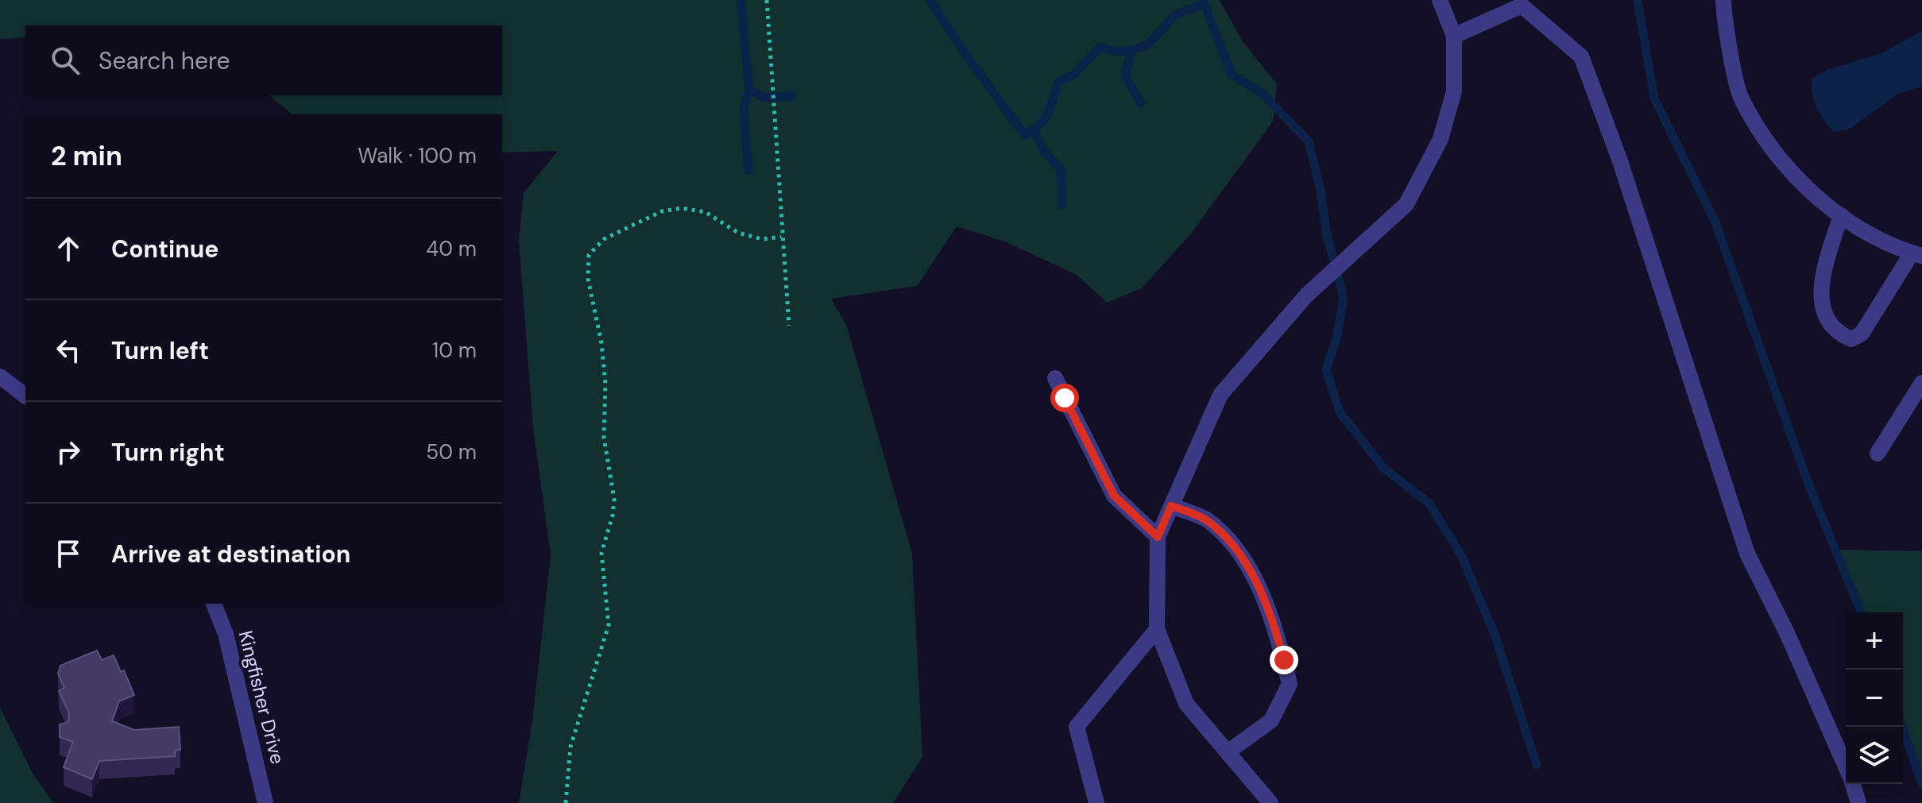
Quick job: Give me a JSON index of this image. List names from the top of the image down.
{
  "streets": {
    "street": ["Kingfisher Drive"]
  },
  "page": {
    "search": "Search here",
    "heading": ["2 min", "Walk · 100 m"],
    "list": [
      ["Continue", "40 m"],
      ["Turn left", "10 m"],
      ["Turn right", "50 m"],
      "Arrive at destination"
    ],
    "map_buttons": ["+", "−"]
  }
}
